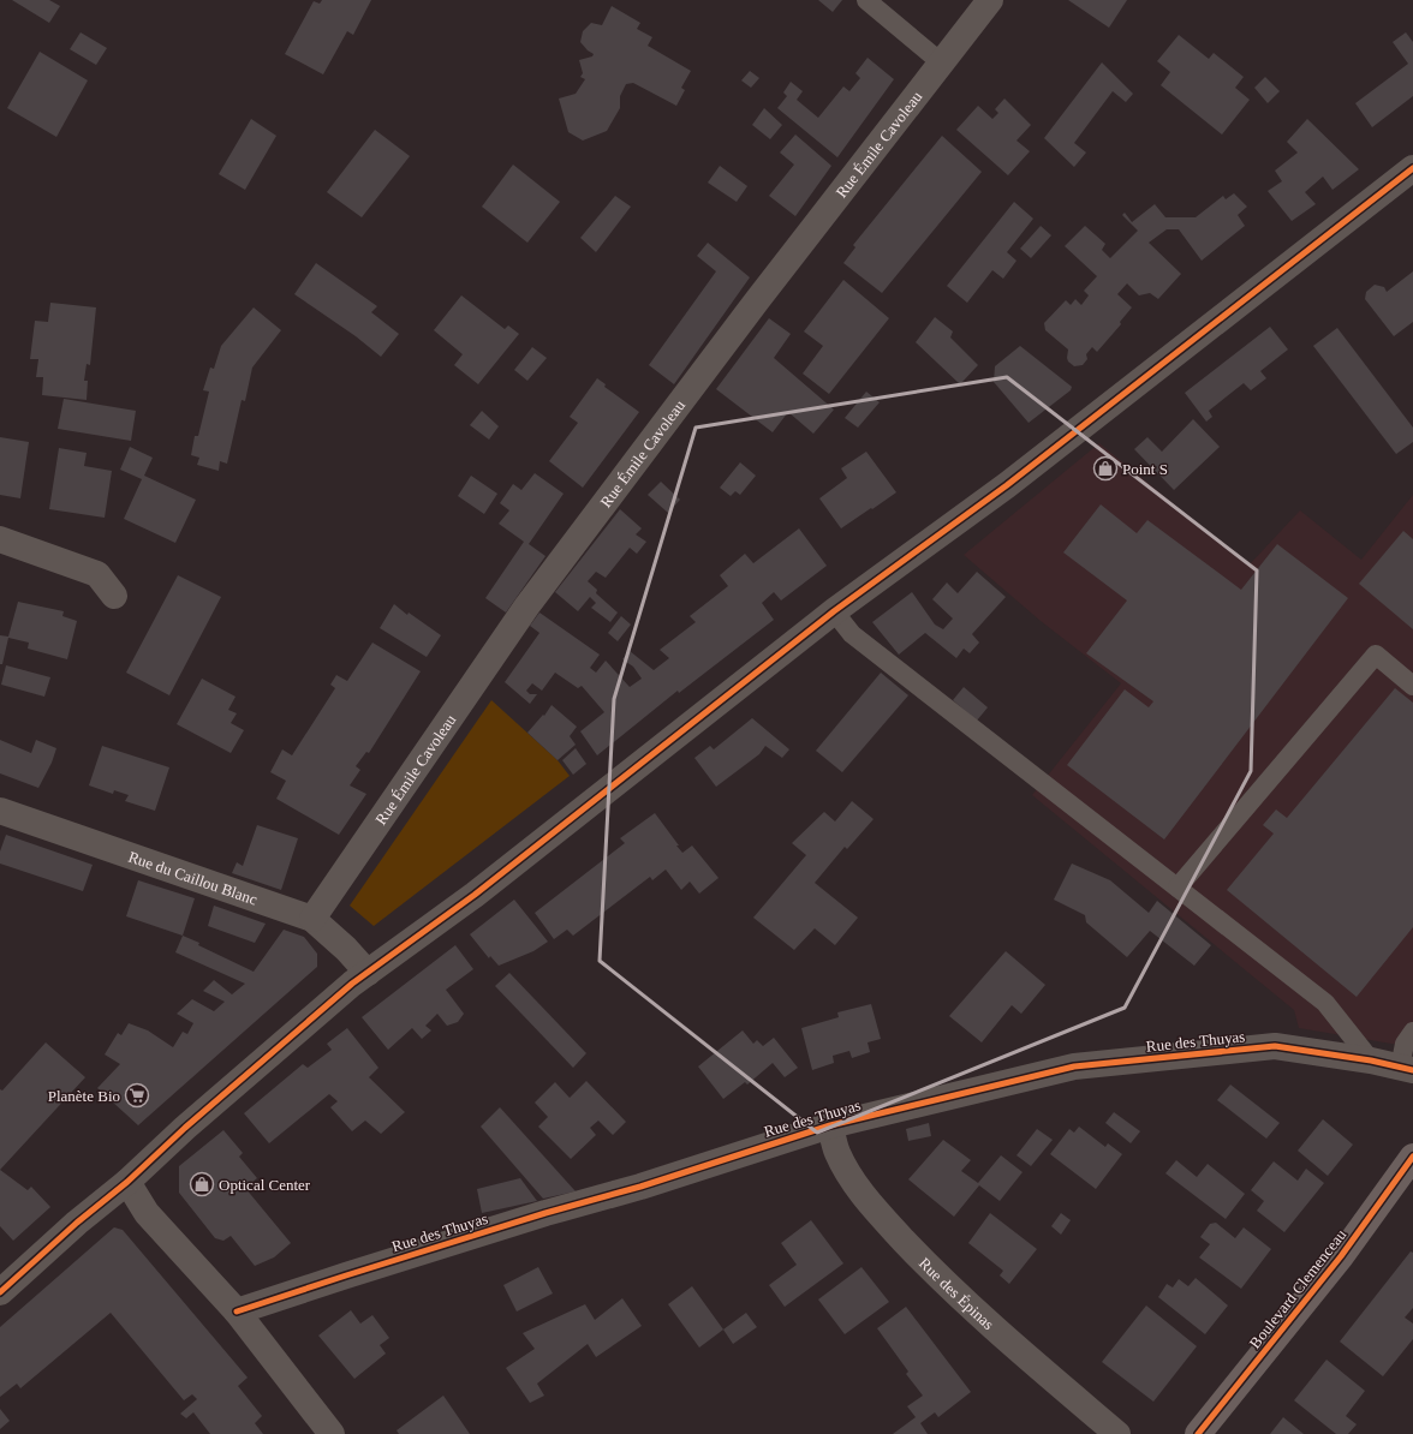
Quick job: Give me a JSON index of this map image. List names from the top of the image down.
{
  "streets": {
    "main road": ["Boulevard Clemenceau"],
    "street": [
      "Rue Émile Cavoleau",
      "Rue du Caillou Blanc",
      "Rue des Thuyas",
      "Rue des Épinas"
    ]
  },
  "crossings": [
    ["Rue Émile Cavoleau", "Rue du Caillou Blanc"],
    ["Rue des Thuyas", "Rue des Épinas"]
  ],
  "places": {
    "shop": ["Point S", "Optical Center"],
    "supermarket": ["Planète Bio"]
  }
}
